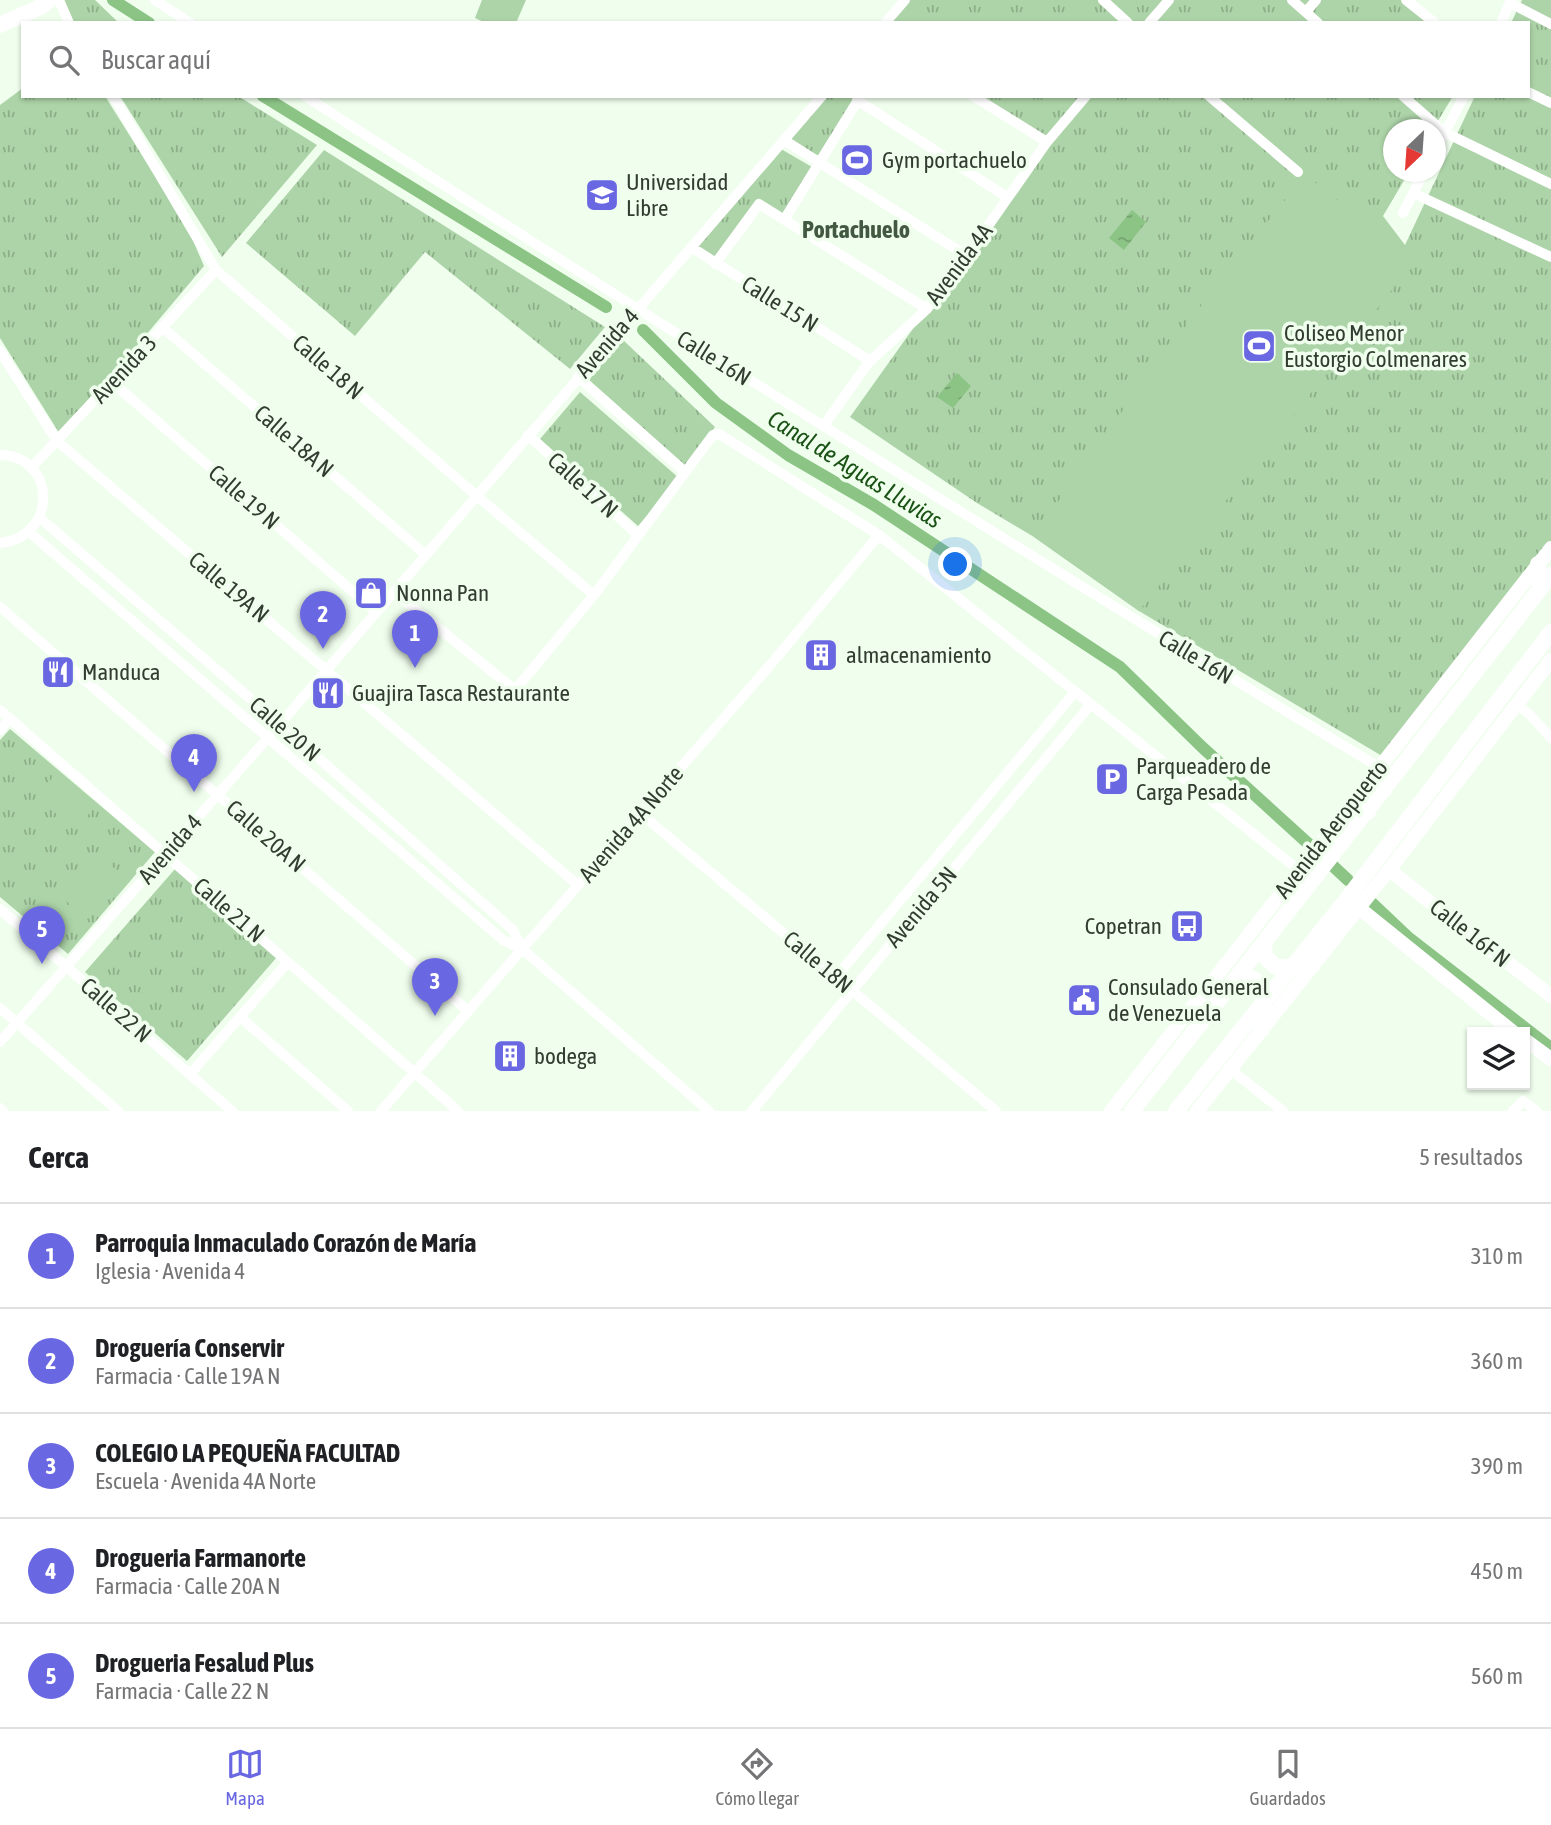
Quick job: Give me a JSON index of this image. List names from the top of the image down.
{
  "streets": {
    "main road": ["Avenida Aeropuerto"],
    "street": [
      "Avenida 4A",
      "Calle 15 N",
      "Avenida 4",
      "Calle 16N",
      "Calle 18 N",
      "Avenida 3",
      "Calle 18A N",
      "Calle 17 N",
      "Calle 19 N",
      "Calle 19A N",
      "Calle 20 N",
      "Avenida 4A Norte",
      "Calle 20A N",
      "Avenida 5N",
      "Calle 21 N",
      "Calle 16F N",
      "Calle 18N",
      "Calle 22 N"
    ]
  },
  "crossings": [
    ["Avenida 4A", "Calle 15 N"],
    ["Avenida 4A", "Calle 16N"],
    ["Calle 15 N", "Avenida 4"],
    ["Avenida 4", "Calle 16N"],
    ["Avenida 4", "Calle 18 N"],
    ["Avenida 4", "Calle 18A N"],
    ["Avenida 4", "Calle 17 N"],
    ["Avenida 4", "Calle 19 N"],
    ["Avenida 4", "Calle 19A N"],
    ["Avenida 4", "Calle 20 N"],
    ["Avenida 4", "Calle 20A N"],
    ["Avenida 4", "Calle 21 N"],
    ["Avenida 4", "Calle 22 N"],
    ["Calle 16N", "Avenida Aeropuerto"],
    ["Calle 18 N", "Avenida 3"],
    ["Avenida 3", "Calle 18A N"],
    ["Avenida 3", "Calle 19 N"],
    ["Avenida 3", "Calle 19A N"],
    ["Calle 19A N", "Avenida 4A Norte"],
    ["Calle 20 N", "Avenida 4A Norte"],
    ["Avenida 4A Norte", "Calle 20A N"],
    ["Avenida 4A Norte", "Calle 21 N"],
    ["Avenida 4A Norte", "Calle 18N"],
    ["Avenida 5N", "Calle 18N"]
  ],
  "districts": ["Portachuelo"],
  "water": ["Canal de Aguas Lluvias"],
  "places": {
    "sports": ["Gym portachuelo", "Coliseo Menor Eustorgio Colmenares"],
    "school or university": ["Universidad Libre"],
    "shop": ["Nonna Pan"],
    "building": ["almacenamiento", "bodega"],
    "restaurant": ["Manduca", "Guajira Tasca Restaurante"],
    "parking": ["Parqueadero de Carga Pesada"],
    "bus stop": ["Copetran"],
    "public building": ["Consulado General de Venezuela"]
  },
  "north": "bottom left",
  "page": {
    "search": "Buscar aquí",
    "pins": [
      "2",
      "1",
      "4",
      "5",
      "3"
    ],
    "heading": ["Cerca", "5 resultados"],
    "list": [
      {
        "mark": "1",
        "name": "Parroquia Inmaculado Corazón de María",
        "note": "Iglesia · Avenida 4",
        "value": "310 m"
      },
      {
        "mark": "2",
        "name": "Droguería Conservir",
        "note": "Farmacia · Calle 19A N",
        "value": "360 m"
      },
      {
        "mark": "3",
        "name": "COLEGIO LA PEQUEÑA FACULTAD",
        "note": "Escuela · Avenida 4A Norte",
        "value": "390 m"
      },
      {
        "mark": "4",
        "name": "Drogueria Farmanorte",
        "note": "Farmacia · Calle 20A N",
        "value": "450 m"
      },
      {
        "mark": "5",
        "name": "Drogueria Fesalud Plus",
        "note": "Farmacia · Calle 22 N",
        "value": "560 m"
      }
    ],
    "nav": ["Mapa", "Cómo llegar", "Guardados"]
  }
}
